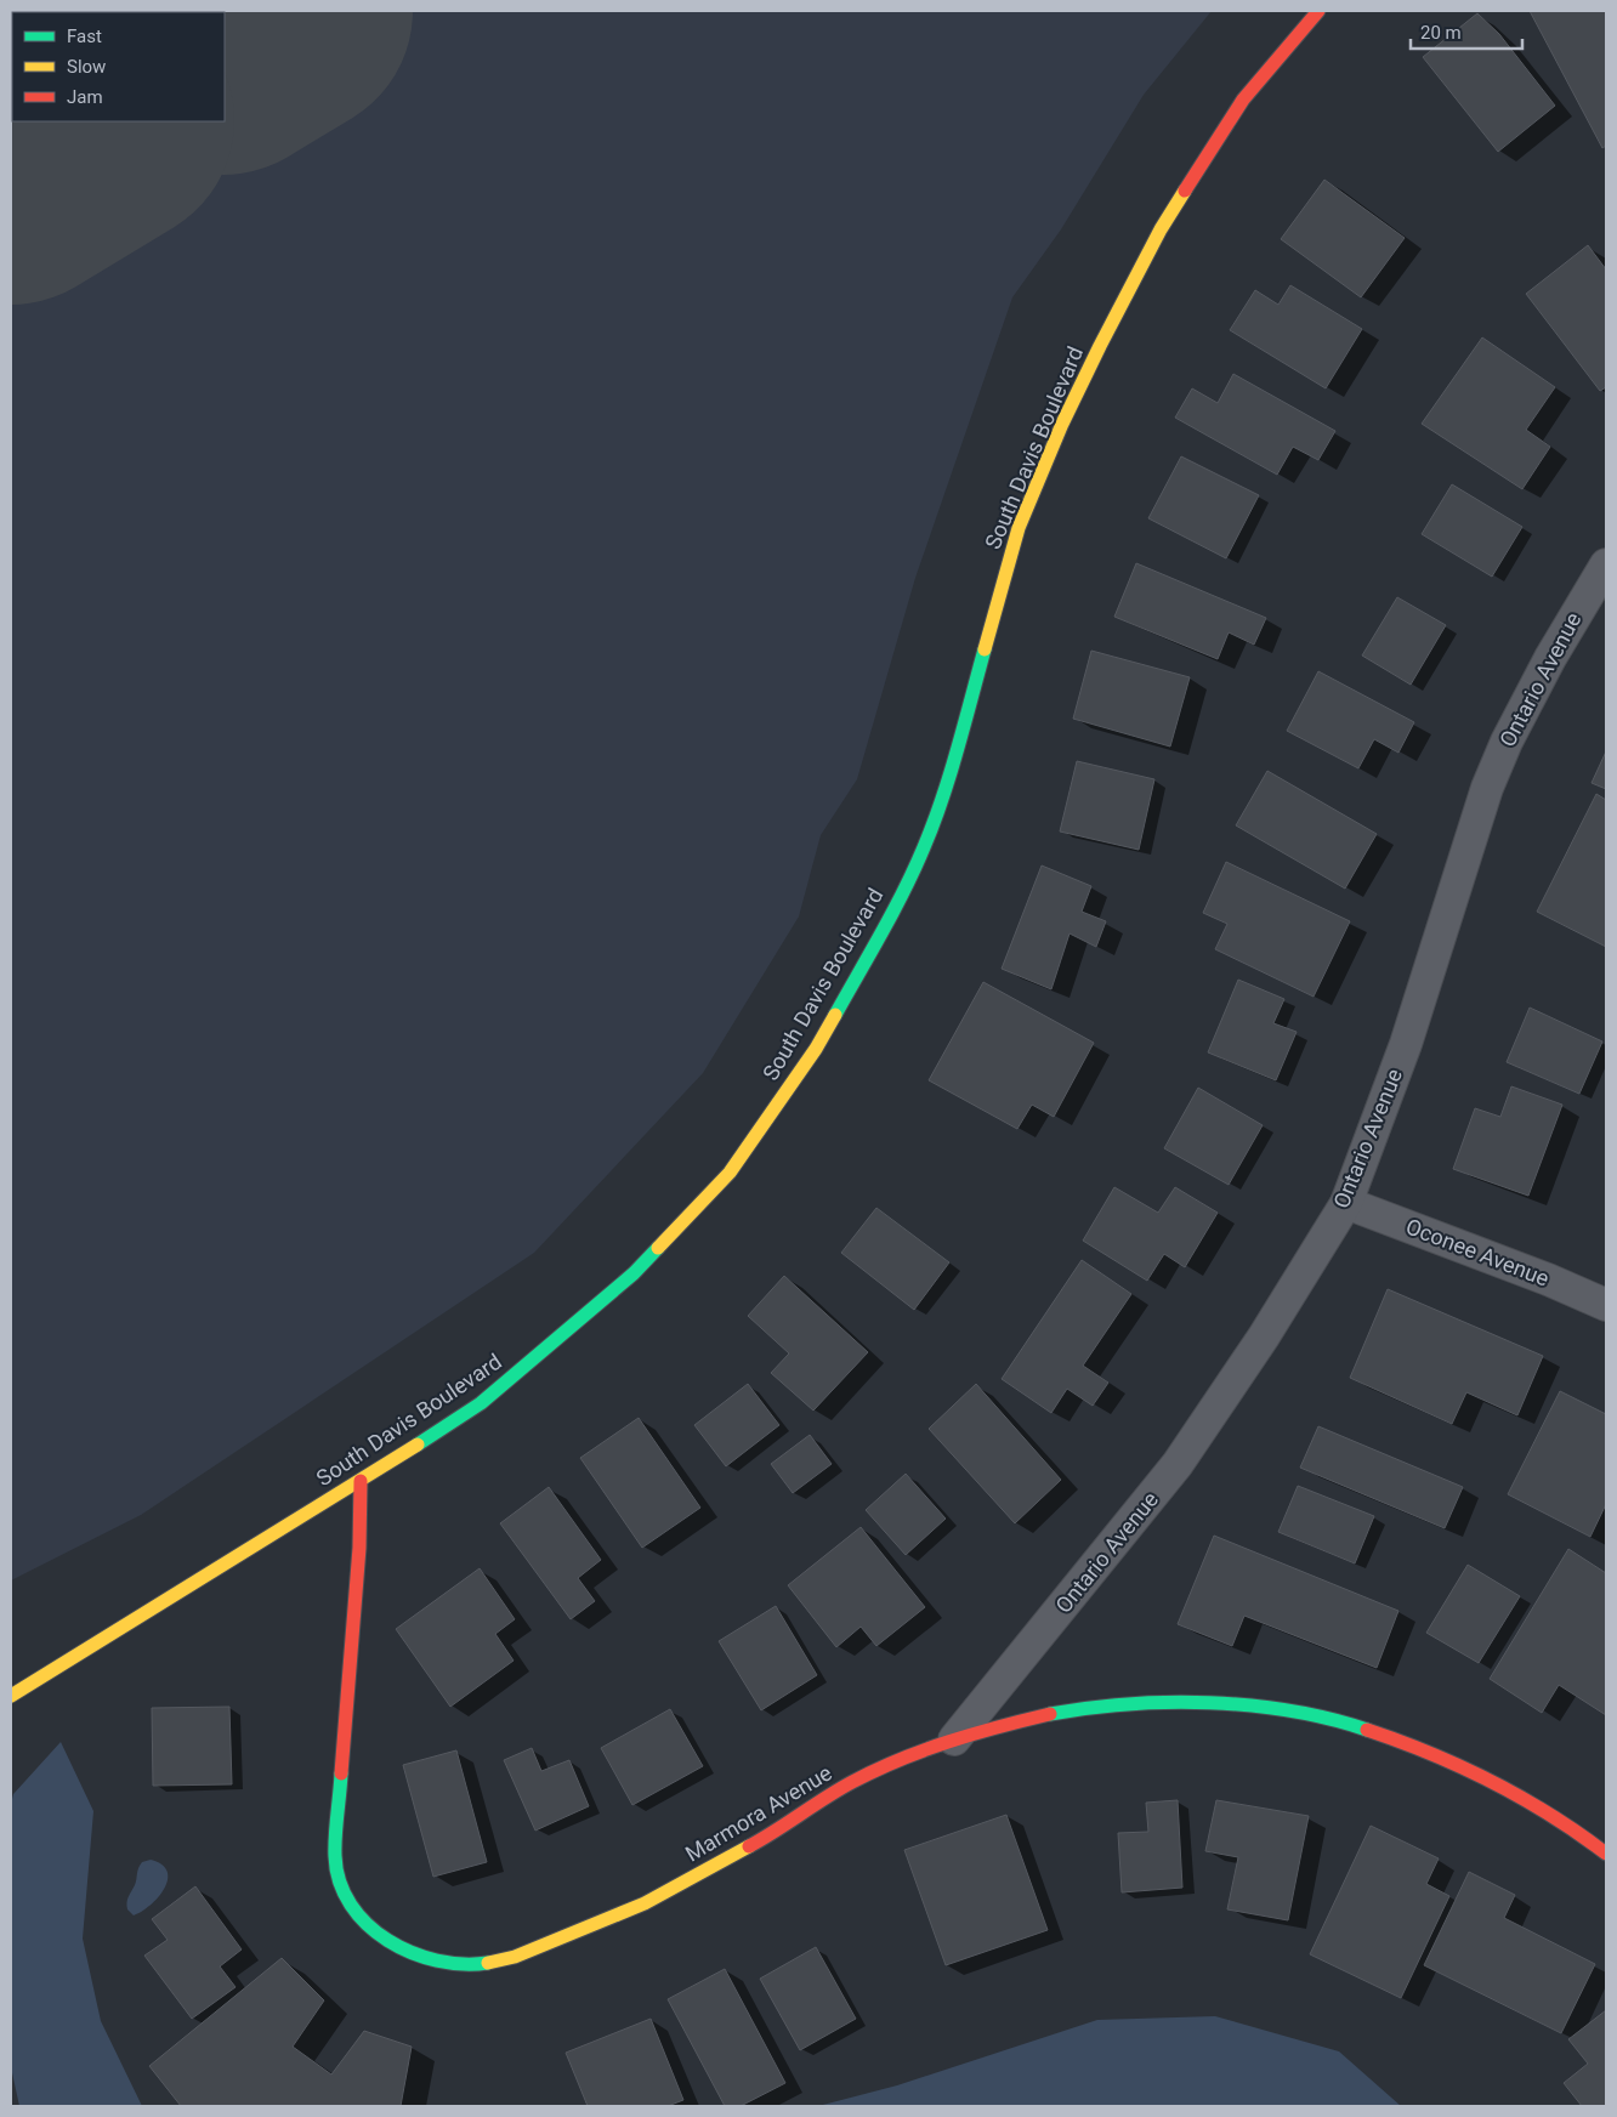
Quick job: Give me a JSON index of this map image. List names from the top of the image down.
{
  "streets": {
    "street": [
      "South Davis Boulevard",
      "Ontario Avenue",
      "Oconee Avenue",
      "Marmora Avenue"
    ]
  },
  "crossings": [
    ["South Davis Boulevard", "Marmora Avenue"],
    ["Ontario Avenue", "Oconee Avenue"],
    ["Ontario Avenue", "Marmora Avenue"]
  ],
  "legend": ["Fast", "Slow", "Jam"],
  "scale_bar": "20 m"
}
